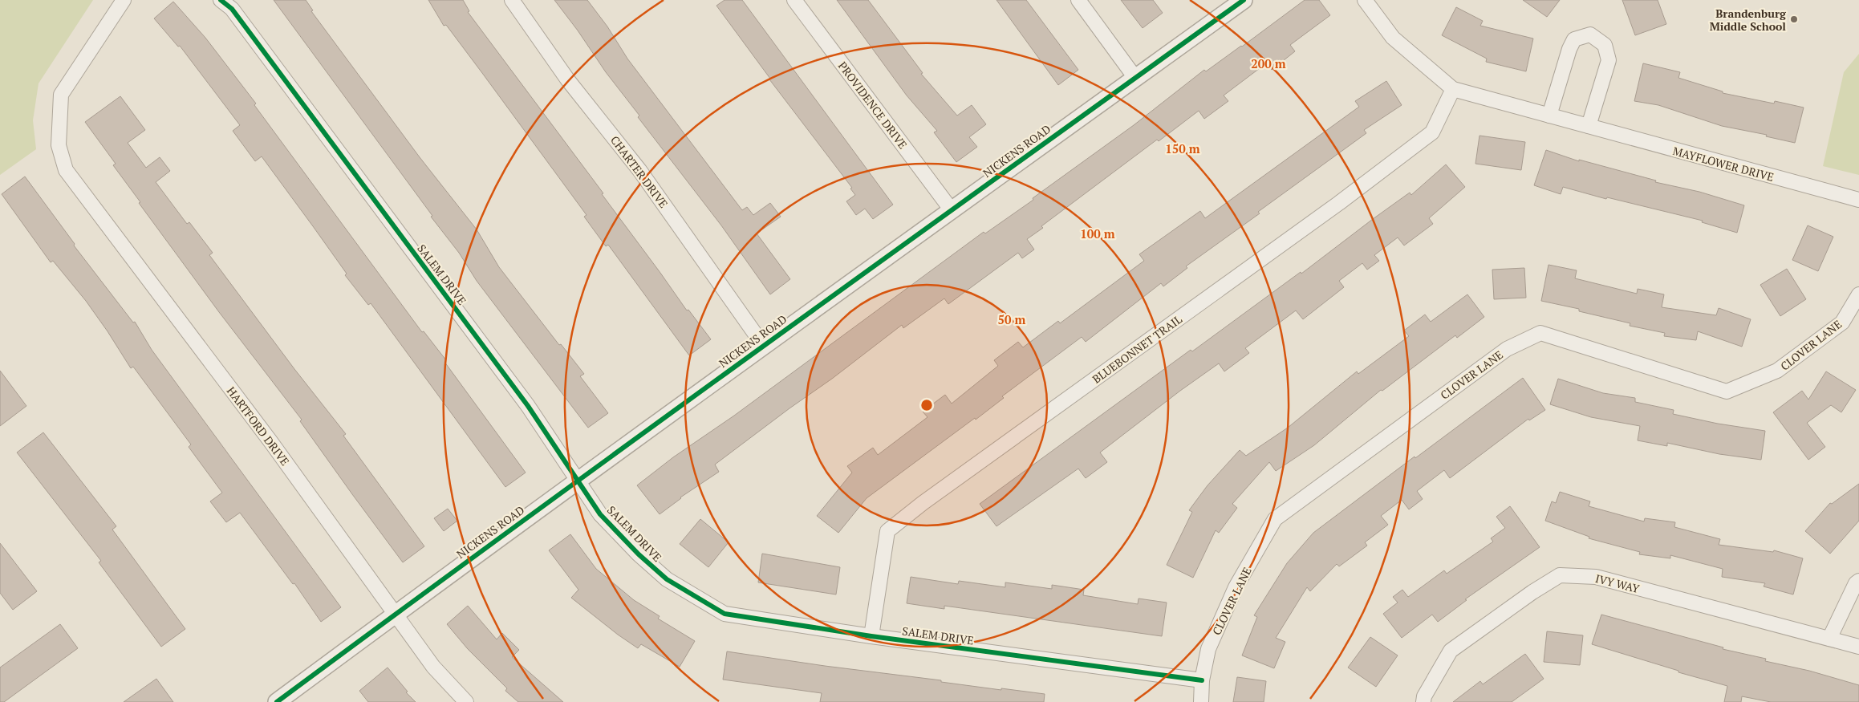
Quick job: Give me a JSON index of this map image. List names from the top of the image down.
{
  "streets": {
    "street": [
      "PROVIDENCE DRIVE",
      "NICKENS ROAD",
      "MAYFLOWER DRIVE",
      "CHARTER DRIVE",
      "SALEM DRIVE",
      "CLOVER LANE",
      "BLUEBONNET TRAIL",
      "HARTFORD DRIVE",
      "IVY WAY"
    ]
  },
  "crossings": [
    ["PROVIDENCE DRIVE", "NICKENS ROAD"],
    ["NICKENS ROAD", "CHARTER DRIVE"],
    ["NICKENS ROAD", "SALEM DRIVE"],
    ["NICKENS ROAD", "HARTFORD DRIVE"],
    ["MAYFLOWER DRIVE", "BLUEBONNET TRAIL"],
    ["SALEM DRIVE", "CLOVER LANE"],
    ["SALEM DRIVE", "BLUEBONNET TRAIL"]
  ],
  "places": ["Brandenburg Middle School"],
  "rings": [
    "200 m",
    "150 m",
    "100 m",
    "50 m"
  ]
}
